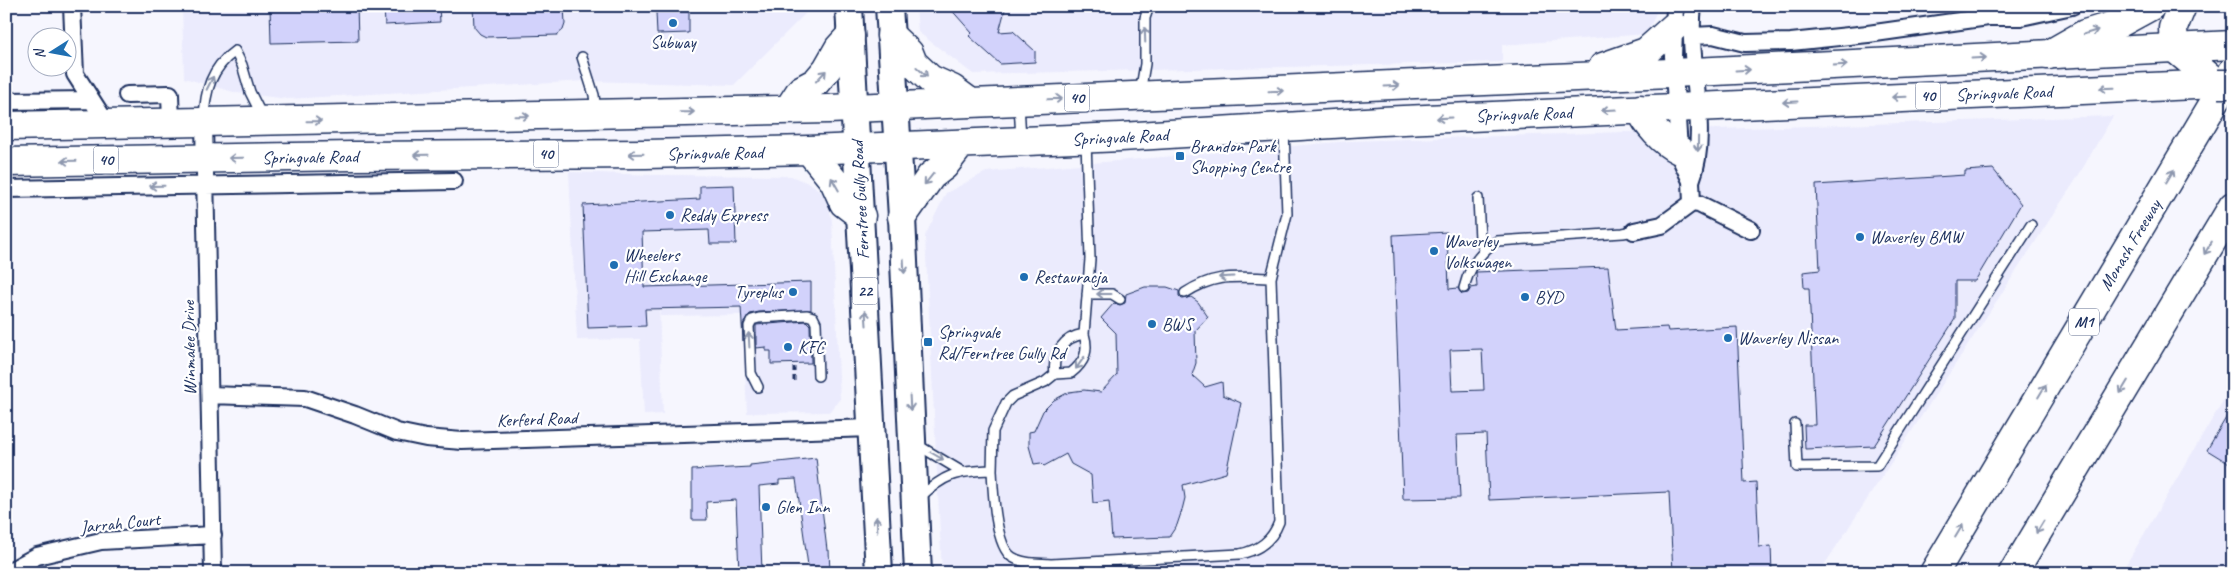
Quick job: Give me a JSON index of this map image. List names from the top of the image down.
{
  "streets": {
    "highway": [
      "Springvale Road",
      "40",
      "Monash Freeway",
      "M1"
    ],
    "main road": ["Ferntree Gully Road", "22"],
    "street": ["Winmalee Drive", "Kerferd Road", "Jarrah Court"]
  },
  "crossings": [
    ["Springvale Road", "Ferntree Gully Road"],
    ["Springvale Road", "Monash Freeway"],
    ["Springvale Road", "Winmalee Drive"],
    ["Ferntree Gully Road", "Kerferd Road"],
    ["Winmalee Drive", "Kerferd Road"],
    ["Winmalee Drive", "Jarrah Court"]
  ],
  "places": {
    "other": [
      "Subway",
      "Reddy Express",
      "Waverley BMW",
      "Waverley Volkswagen",
      "Wheelers Hill Exchange",
      "Restauracja",
      "Tyreplus",
      "BYD",
      "BWS",
      "Waverley Nissan",
      "KFC",
      "Glen Inn"
    ],
    "transit": ["Brandon Park Shopping Centre", "Springvale Rd/Ferntree Gully Rd"]
  },
  "north": "left"
}
